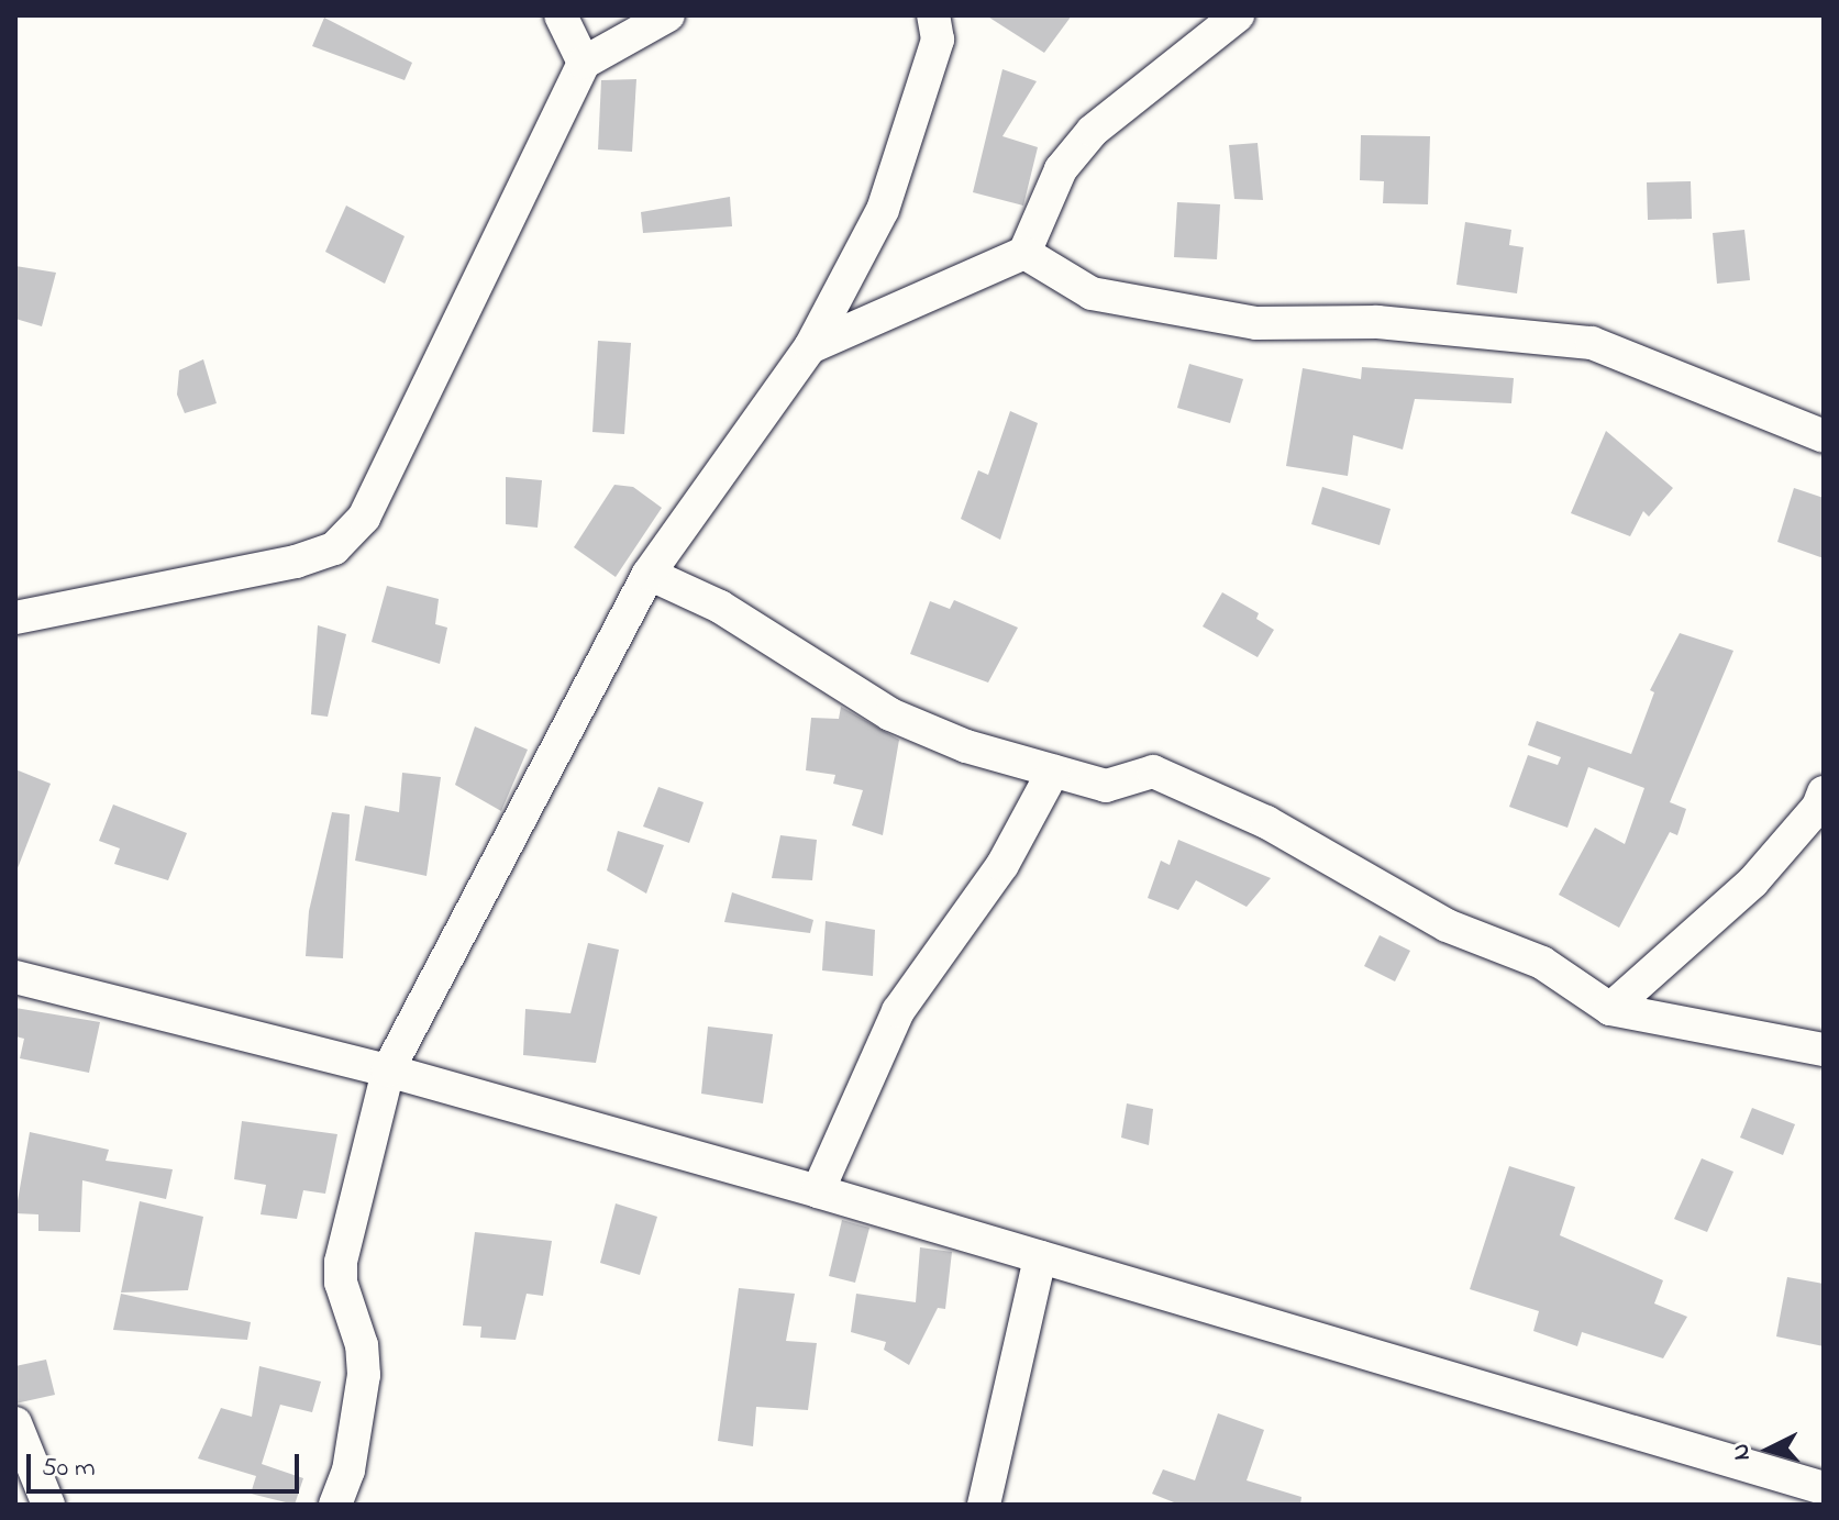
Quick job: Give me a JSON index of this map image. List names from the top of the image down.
{
  "scale_bar": "50 m",
  "north": "left"
}
